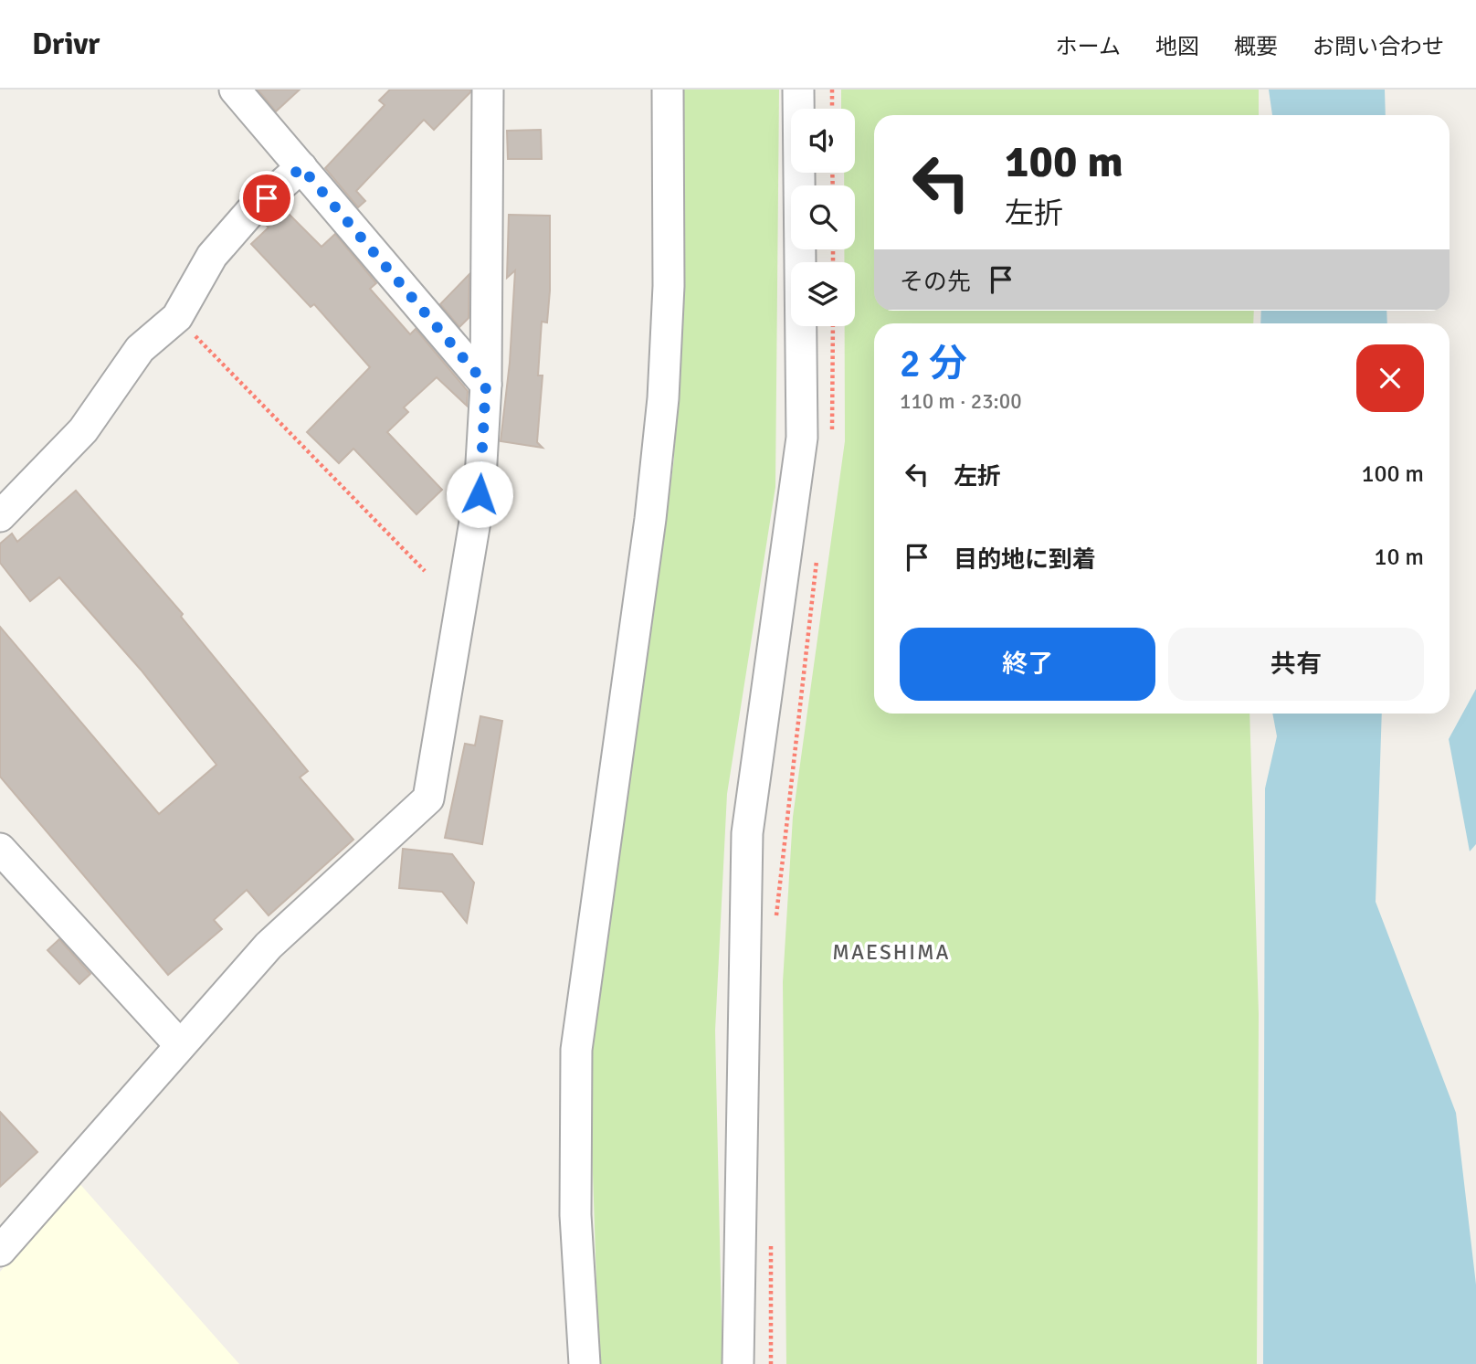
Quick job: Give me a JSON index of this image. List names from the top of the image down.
{
  "districts": ["MAESHIMA"],
  "page": {
    "header": "Drivr",
    "nav": [
      "ホーム",
      "地図",
      "概要",
      "お問い合わせ"
    ],
    "turn": ["100 m", "左折"],
    "then": "その先",
    "heading": ["2 分", "110 m · 23:00"],
    "list": [
      {
        "name": "左折",
        "value": "100 m"
      },
      {
        "name": "目的地に到着",
        "value": "10 m"
      }
    ],
    "buttons": ["終了", "共有"]
  }
}
